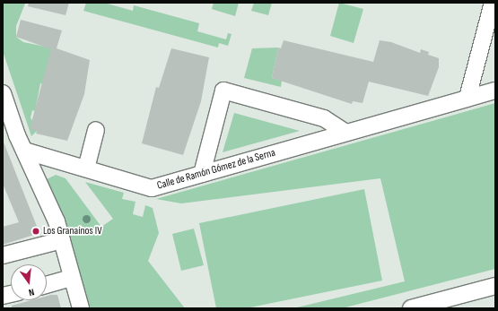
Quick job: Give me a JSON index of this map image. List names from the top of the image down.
{
  "streets": {
    "street": ["Calle de Ramón Gómez de la Serna"]
  },
  "places": ["Los Granaínos IV"],
  "north": "bottom"
}
